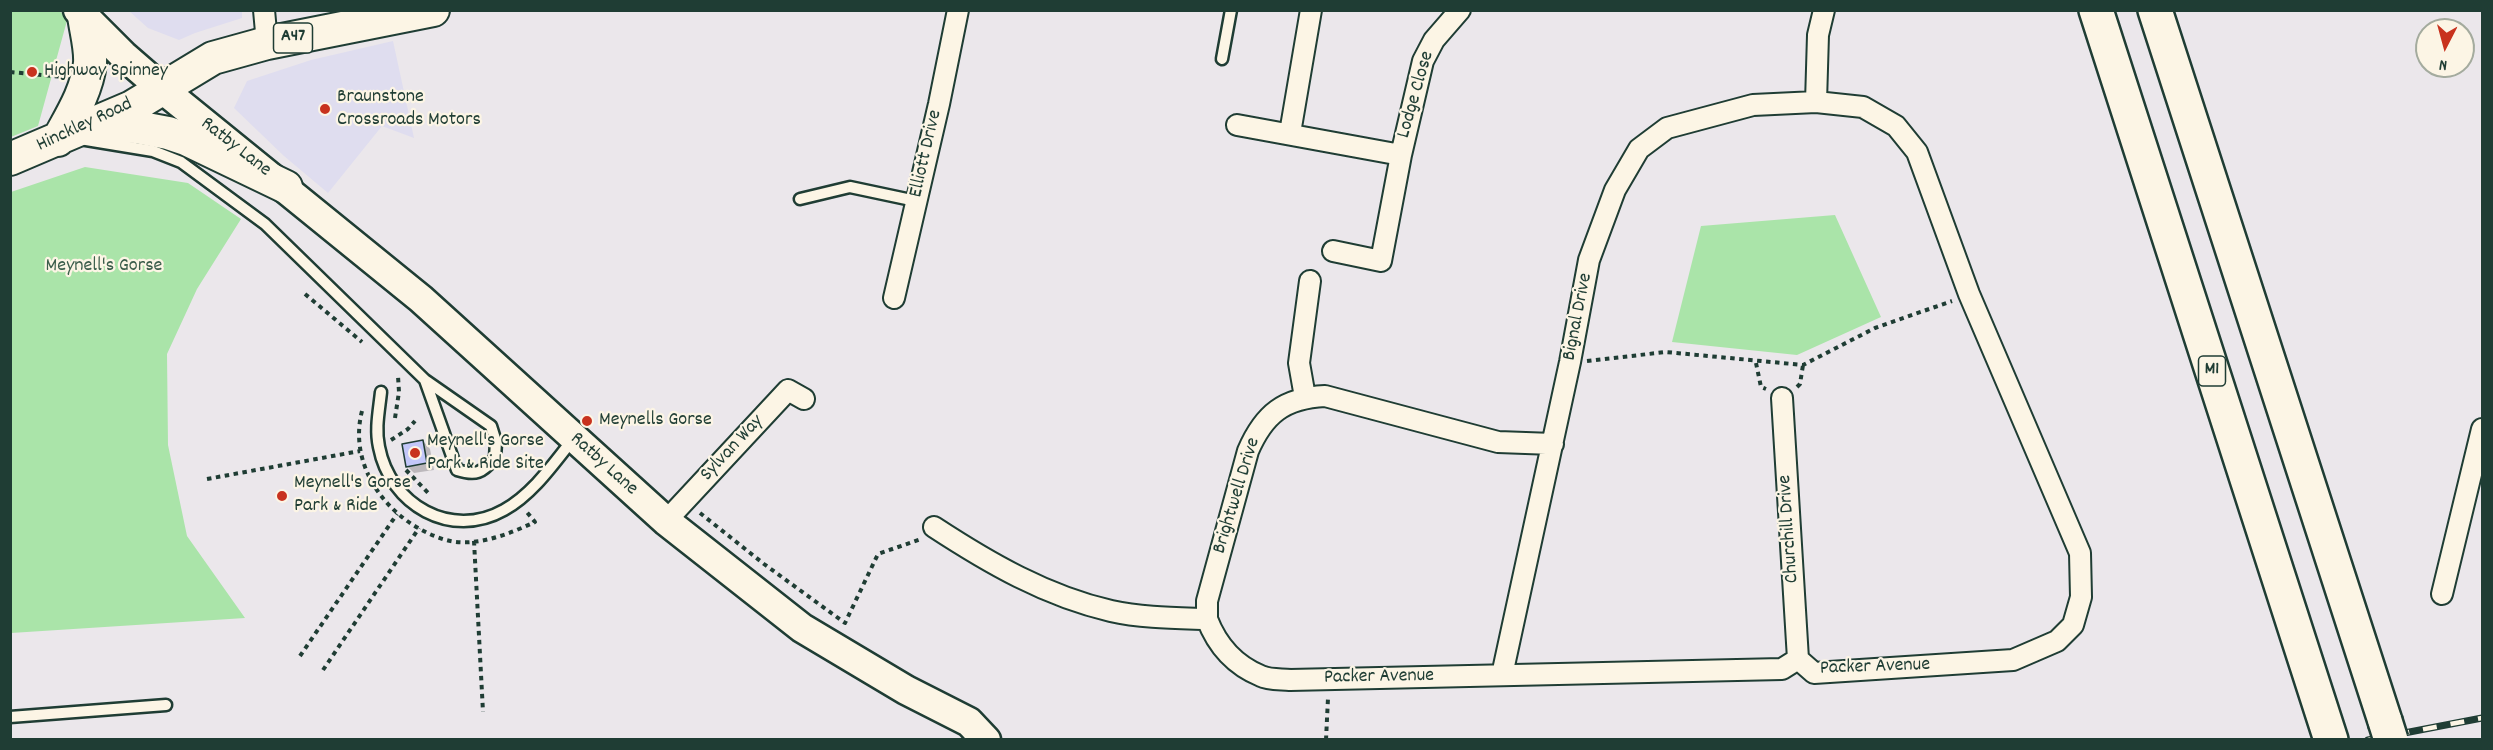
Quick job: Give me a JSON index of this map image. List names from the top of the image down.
{
  "streets": {
    "highway": ["M1"],
    "main road": ["A47", "Hinckley Road", "Ratby Lane"],
    "street": [
      "Lodge Close",
      "Elliott Drive",
      "Bignal Drive",
      "Sylvan Way",
      "Brightwell Drive",
      "Churchill Drive",
      "Packer Avenue"
    ]
  },
  "crossings": [
    ["Hinckley Road", "Ratby Lane"],
    ["Ratby Lane", "Sylvan Way"],
    ["Bignal Drive", "Brightwell Drive"],
    ["Bignal Drive", "Packer Avenue"],
    ["Brightwell Drive", "Packer Avenue"],
    ["Churchill Drive", "Packer Avenue"]
  ],
  "parks": ["Meynell's Gorse"],
  "places": [
    "Highway Spinney",
    "Braunstone Crossroads Motors",
    "Meynells Gorse",
    "Meynell's Gorse Park & Ride Site",
    "Meynell's Gorse Park & Ride"
  ],
  "north": "bottom"
}
